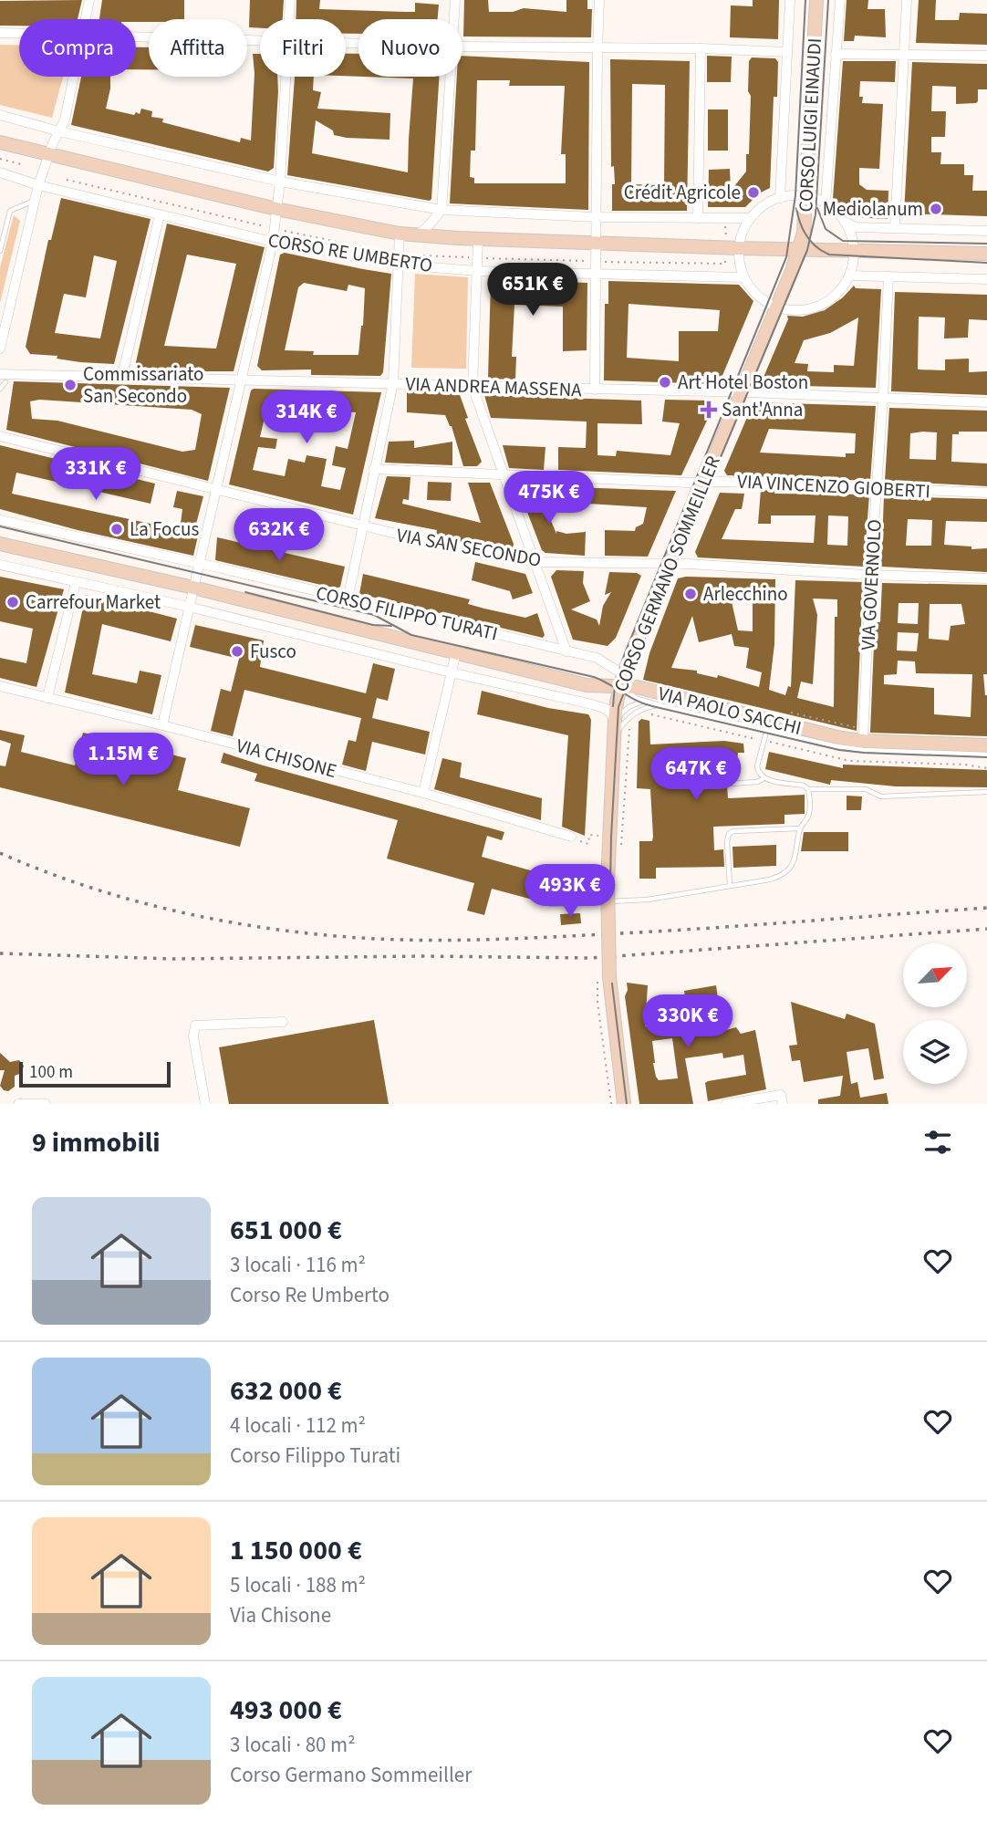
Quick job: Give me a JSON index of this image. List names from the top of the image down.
{
  "streets": {
    "main road": [
      "CORSO LUIGI EINAUDI",
      "CORSO RE UMBERTO",
      "CORSO GERMANO SOMMEILLER",
      "CORSO FILIPPO TURATI",
      "VIA PAOLO SACCHI"
    ],
    "street": [
      "VIA ANDREA MASSENA",
      "VIA VINCENZO GIOBERTI",
      "VIA SAN SECONDO",
      "VIA GOVERNOLO",
      "VIA CHISONE"
    ]
  },
  "crossings": [
    ["CORSO LUIGI EINAUDI", "CORSO RE UMBERTO"],
    ["CORSO LUIGI EINAUDI", "CORSO GERMANO SOMMEILLER"],
    ["CORSO RE UMBERTO", "CORSO GERMANO SOMMEILLER"],
    ["VIA ANDREA MASSENA", "CORSO GERMANO SOMMEILLER"],
    ["VIA ANDREA MASSENA", "VIA GOVERNOLO"],
    ["VIA VINCENZO GIOBERTI", "CORSO GERMANO SOMMEILLER"],
    ["VIA VINCENZO GIOBERTI", "VIA GOVERNOLO"],
    ["VIA SAN SECONDO", "CORSO GERMANO SOMMEILLER"],
    ["VIA SAN SECONDO", "VIA GOVERNOLO"],
    ["CORSO GERMANO SOMMEILLER", "CORSO FILIPPO TURATI"],
    ["CORSO GERMANO SOMMEILLER", "VIA PAOLO SACCHI"],
    ["VIA GOVERNOLO", "VIA PAOLO SACCHI"],
    ["CORSO FILIPPO TURATI", "VIA PAOLO SACCHI"]
  ],
  "places": {
    "other": [
      "Crédit Agricole",
      "Mediolanum",
      "Art Hotel Boston",
      "Commissariato San Secondo",
      "La Focus",
      "Arlecchino",
      "Carrefour Market",
      "Fusco"
    ],
    "health": ["Sant'Anna"]
  },
  "scale_bar": "100 m",
  "north": "top right",
  "page": {
    "chip": [
      "Compra",
      "Affitta",
      "Filtri",
      "Nuovo"
    ],
    "price": [
      "651K €",
      "314K €",
      "331K €",
      "475K €",
      "632K €",
      "1.15M €",
      "647K €",
      "493K €",
      "330K €"
    ],
    "scale": "100 m",
    "heading": "9 immobili",
    "list": [
      {
        "name": "651 000 €",
        "note": "3 locali · 116 m² · Corso Re Umberto"
      },
      {
        "name": "632 000 €",
        "note": "4 locali · 112 m² · Corso Filippo Turati"
      },
      {
        "name": "1 150 000 €",
        "note": "5 locali · 188 m² · Via Chisone"
      },
      {
        "name": "493 000 €",
        "note": "3 locali · 80 m² · Corso Germano Sommeiller"
      }
    ]
  }
}
